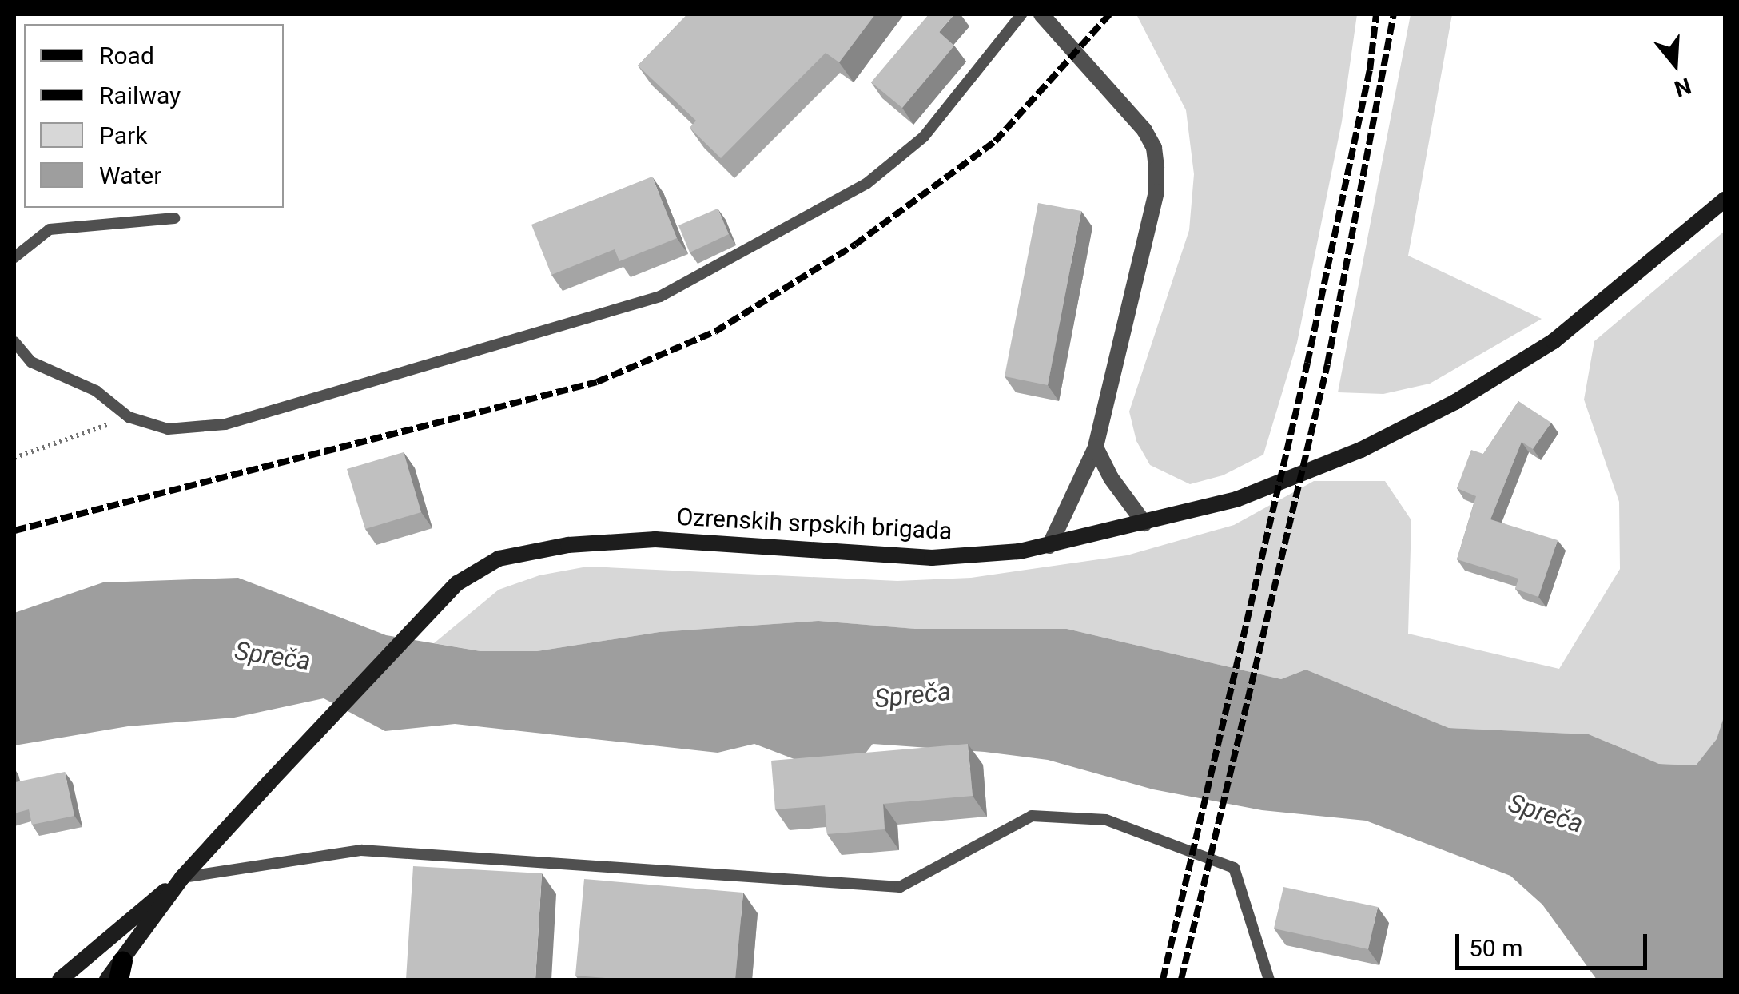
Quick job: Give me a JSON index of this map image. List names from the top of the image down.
{
  "streets": {
    "main road": ["Ozrenskih srpskih brigada"]
  },
  "water": ["Spreča"],
  "legend": [
    "Road",
    "Railway",
    "Park",
    "Water"
  ],
  "scale_bar": "50 m",
  "north": "bottom"
}
